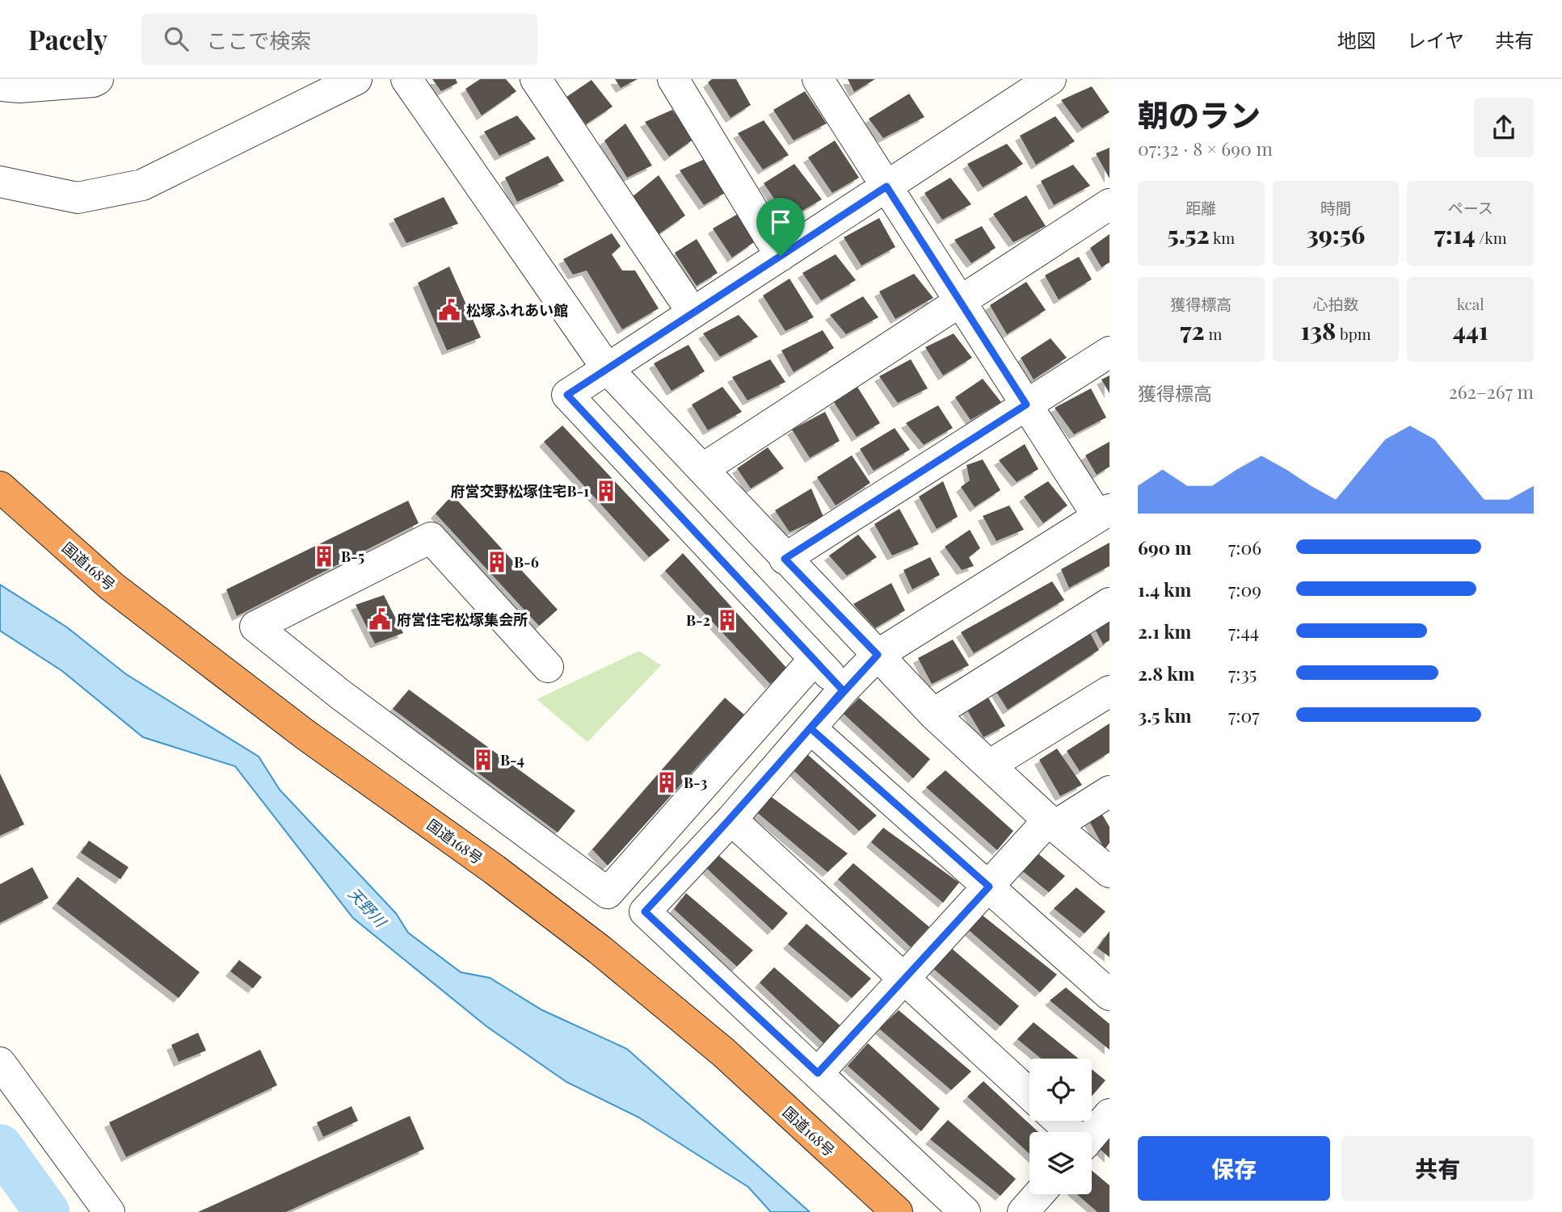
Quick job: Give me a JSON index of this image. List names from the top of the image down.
{
  "streets": {
    "highway": ["国道168号"]
  },
  "water": ["天野川"],
  "places": {
    "public building": ["松塚ふれあい館", "府営住宅松塚集会所"],
    "building": [
      "府営交野松塚住宅B-1",
      "B-5",
      "B-6",
      "B-2",
      "B-4",
      "B-3"
    ]
  },
  "page": {
    "header": "Pacely",
    "search": "ここで検索",
    "nav": ["地図", "レイヤ", "共有"],
    "heading": ["朝のラン", "07:32 · 8 × 690 m"],
    "stats": [
      ["距離", "5.52 km"],
      ["時間", "39:56"],
      ["ペース", "7:14 /km"],
      ["獲得標高", "72 m"],
      ["心拍数", "138 bpm"],
      ["kcal", "441"]
    ],
    "chart": ["獲得標高", "262–267 m"],
    "list": [
      {
        "name": "690 m",
        "note": "7:06"
      },
      {
        "name": "1.4 km",
        "note": "7:09"
      },
      {
        "name": "2.1 km",
        "note": "7:44"
      },
      {
        "name": "2.8 km",
        "note": "7:35"
      },
      {
        "name": "3.5 km",
        "note": "7:07"
      }
    ],
    "buttons": ["保存", "共有"]
  }
}
